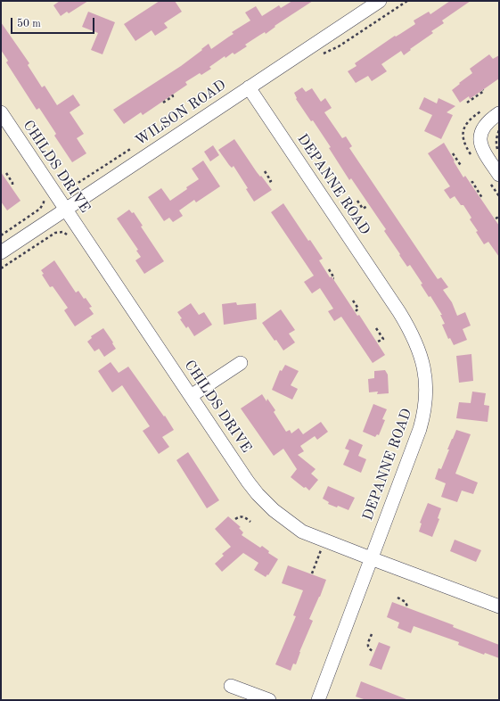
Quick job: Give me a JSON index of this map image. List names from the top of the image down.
{
  "streets": {
    "street": ["WILSON ROAD", "CHILDS DRIVE", "DEPANNE ROAD"]
  },
  "crossings": [
    ["WILSON ROAD", "CHILDS DRIVE"],
    ["WILSON ROAD", "DEPANNE ROAD"],
    ["CHILDS DRIVE", "DEPANNE ROAD"]
  ],
  "scale_bar": "50 m"
}
